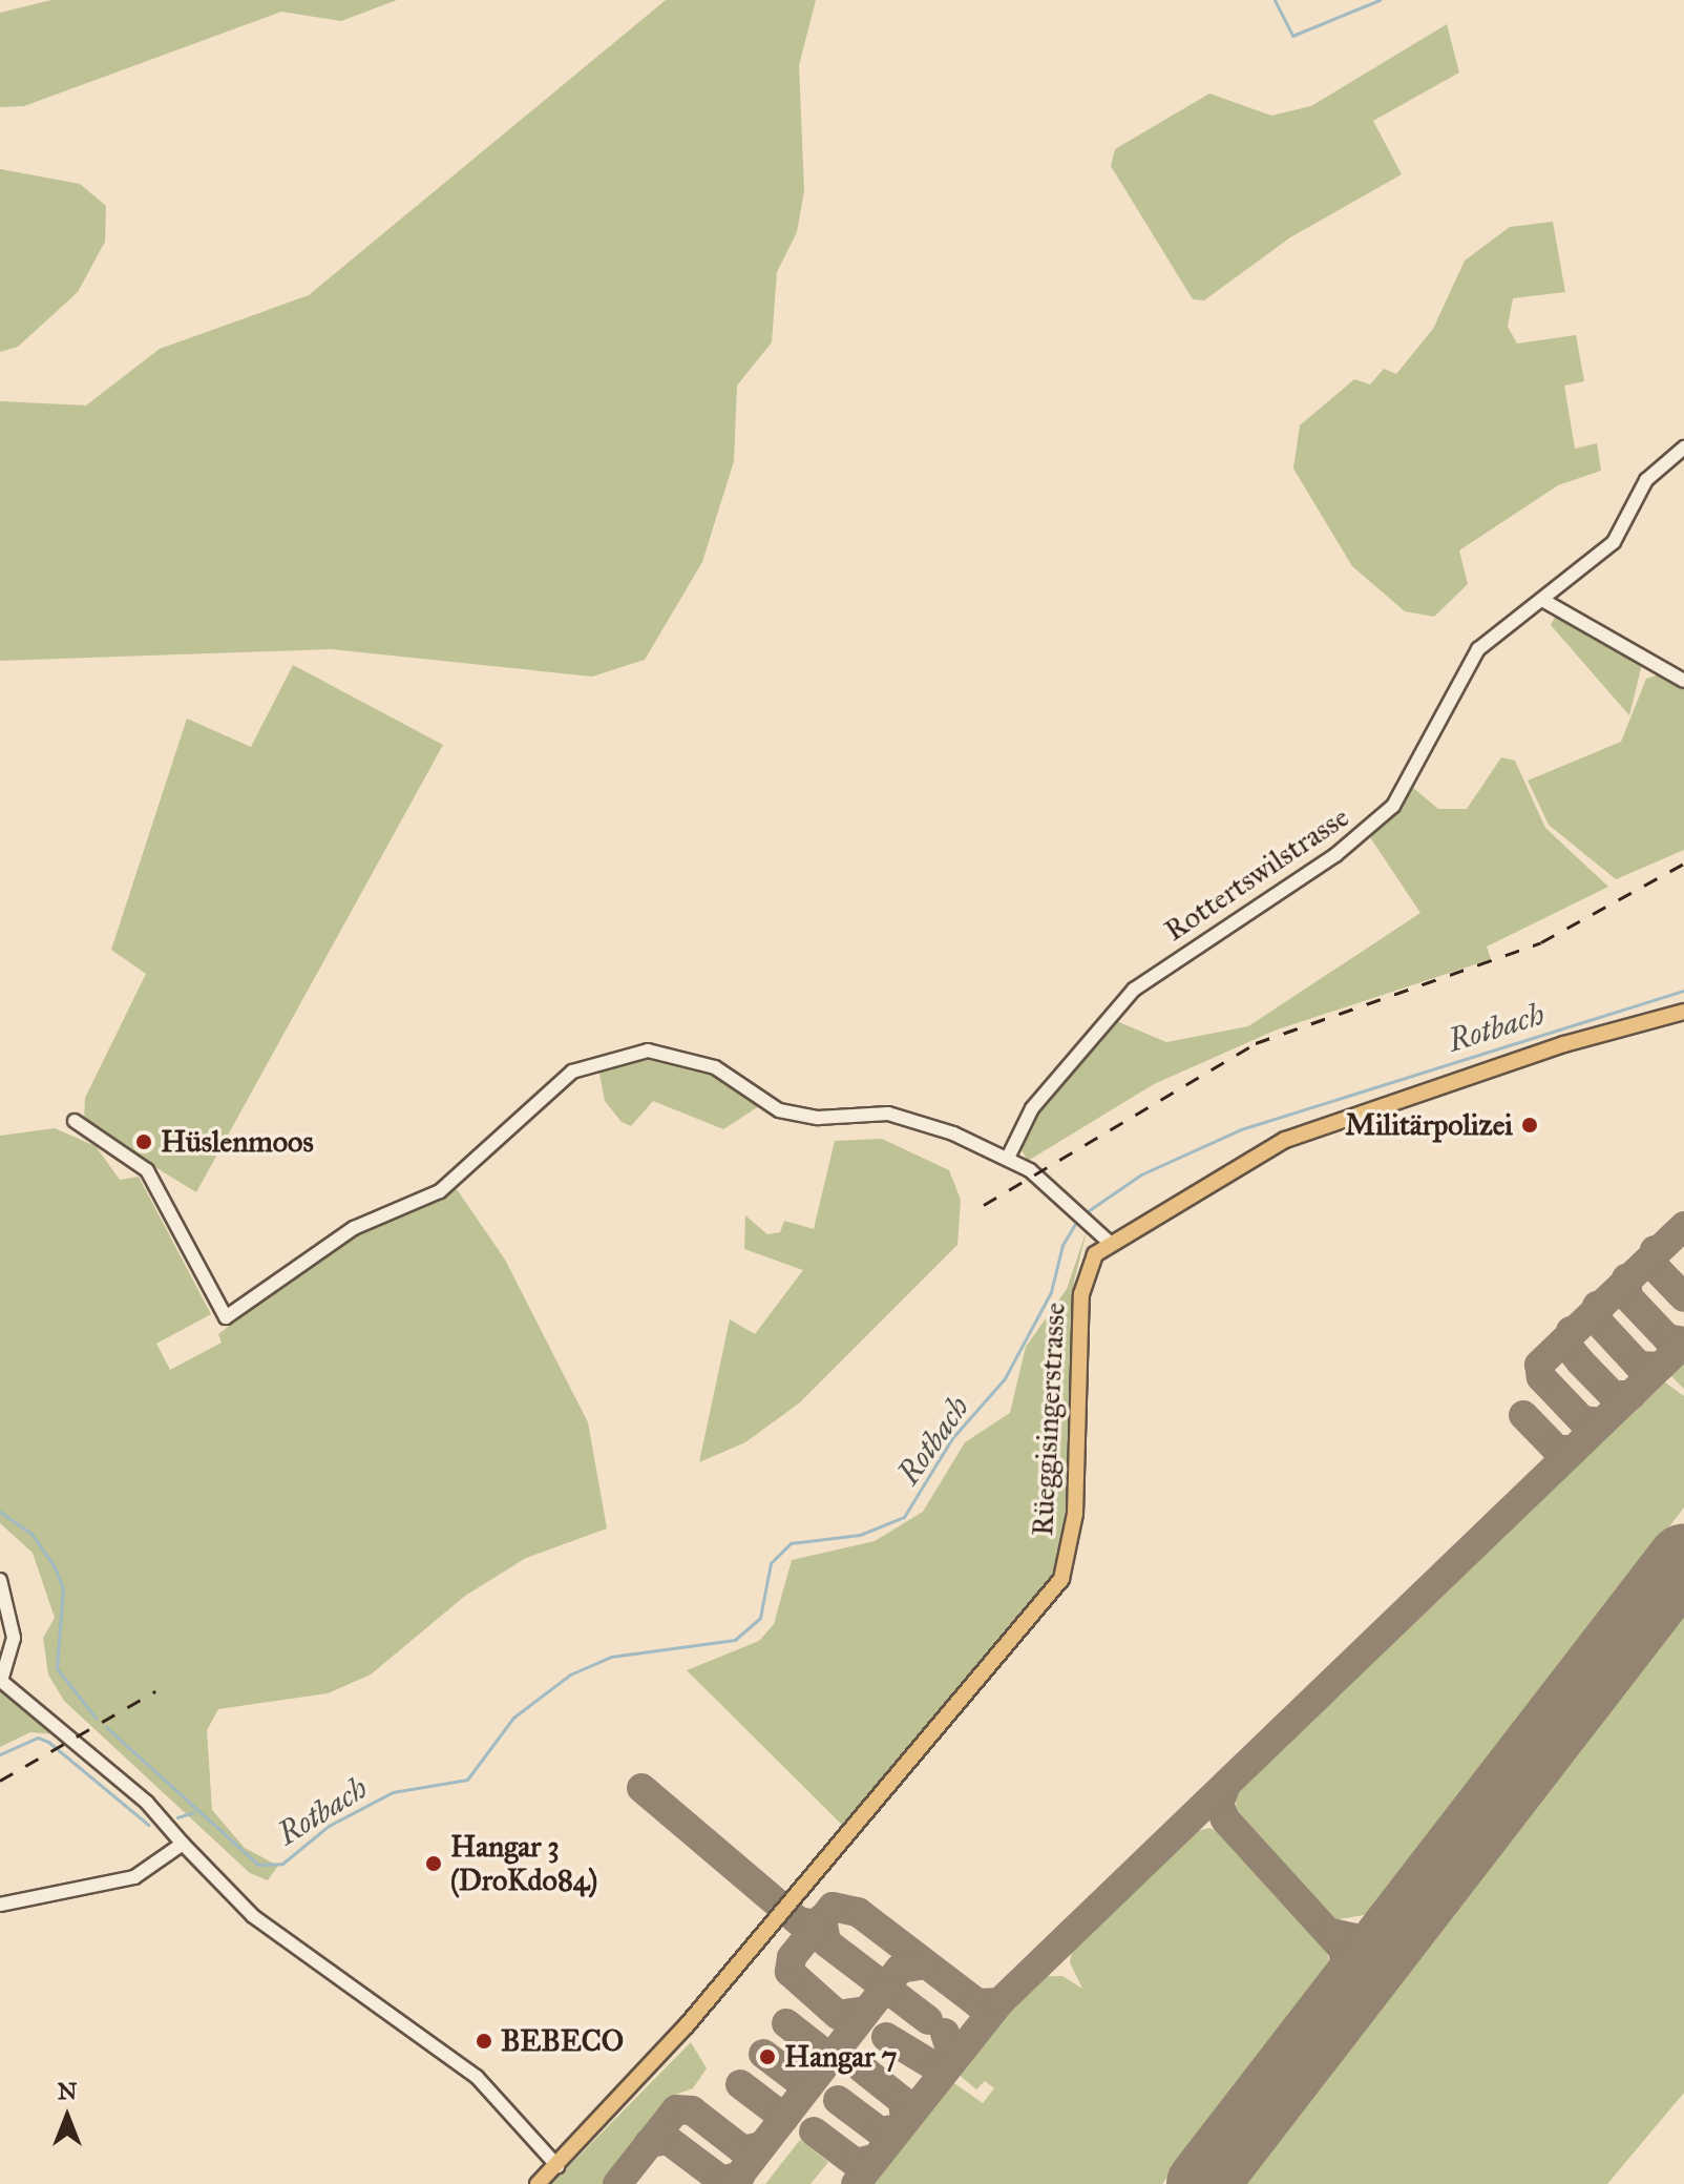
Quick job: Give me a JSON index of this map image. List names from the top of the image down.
{
  "streets": {
    "main road": ["Rüeggisingerstrasse"],
    "street": ["Rottertswilstrasse"]
  },
  "water": ["Rotbach"],
  "places": [
    "Militärpolizei",
    "Hüslenmoos",
    "Hangar 3 (DroKdo84)",
    "BEBECO",
    "Hangar 7"
  ],
  "north": "top"
}
